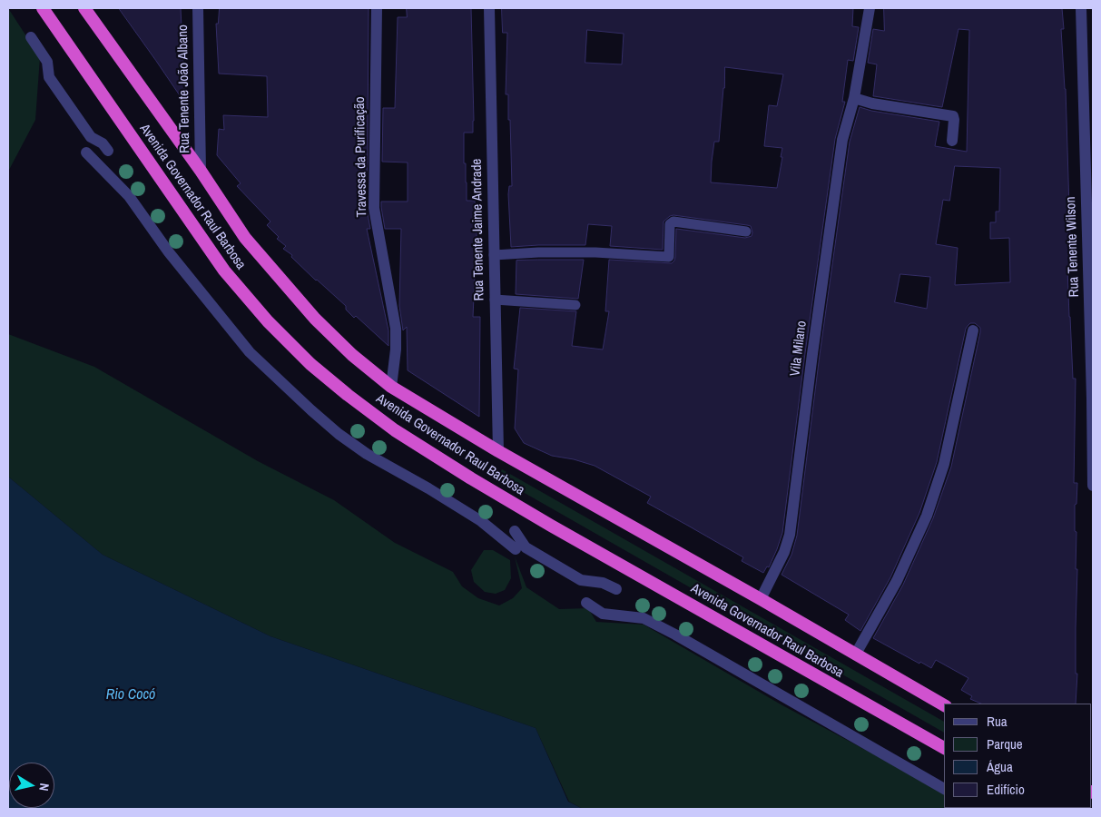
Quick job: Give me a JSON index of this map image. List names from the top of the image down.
{
  "streets": {
    "highway": ["Avenida Governador Raul Barbosa"],
    "street": [
      "Rua Tenente João Albano",
      "Travessa da Purificação",
      "Rua Tenente Jaime Andrade",
      "Rua Tenente Wilson",
      "Vila Milano"
    ]
  },
  "crossings": [
    ["Rua Tenente João Albano", "Avenida Governador Raul Barbosa"],
    ["Travessa da Purificação", "Avenida Governador Raul Barbosa"],
    ["Avenida Governador Raul Barbosa", "Rua Tenente Jaime Andrade"],
    ["Avenida Governador Raul Barbosa", "Vila Milano"]
  ],
  "water": ["Rio Cocó"],
  "legend": [
    "Rua",
    "Parque",
    "Água",
    "Edifício"
  ],
  "north": "right"
}
